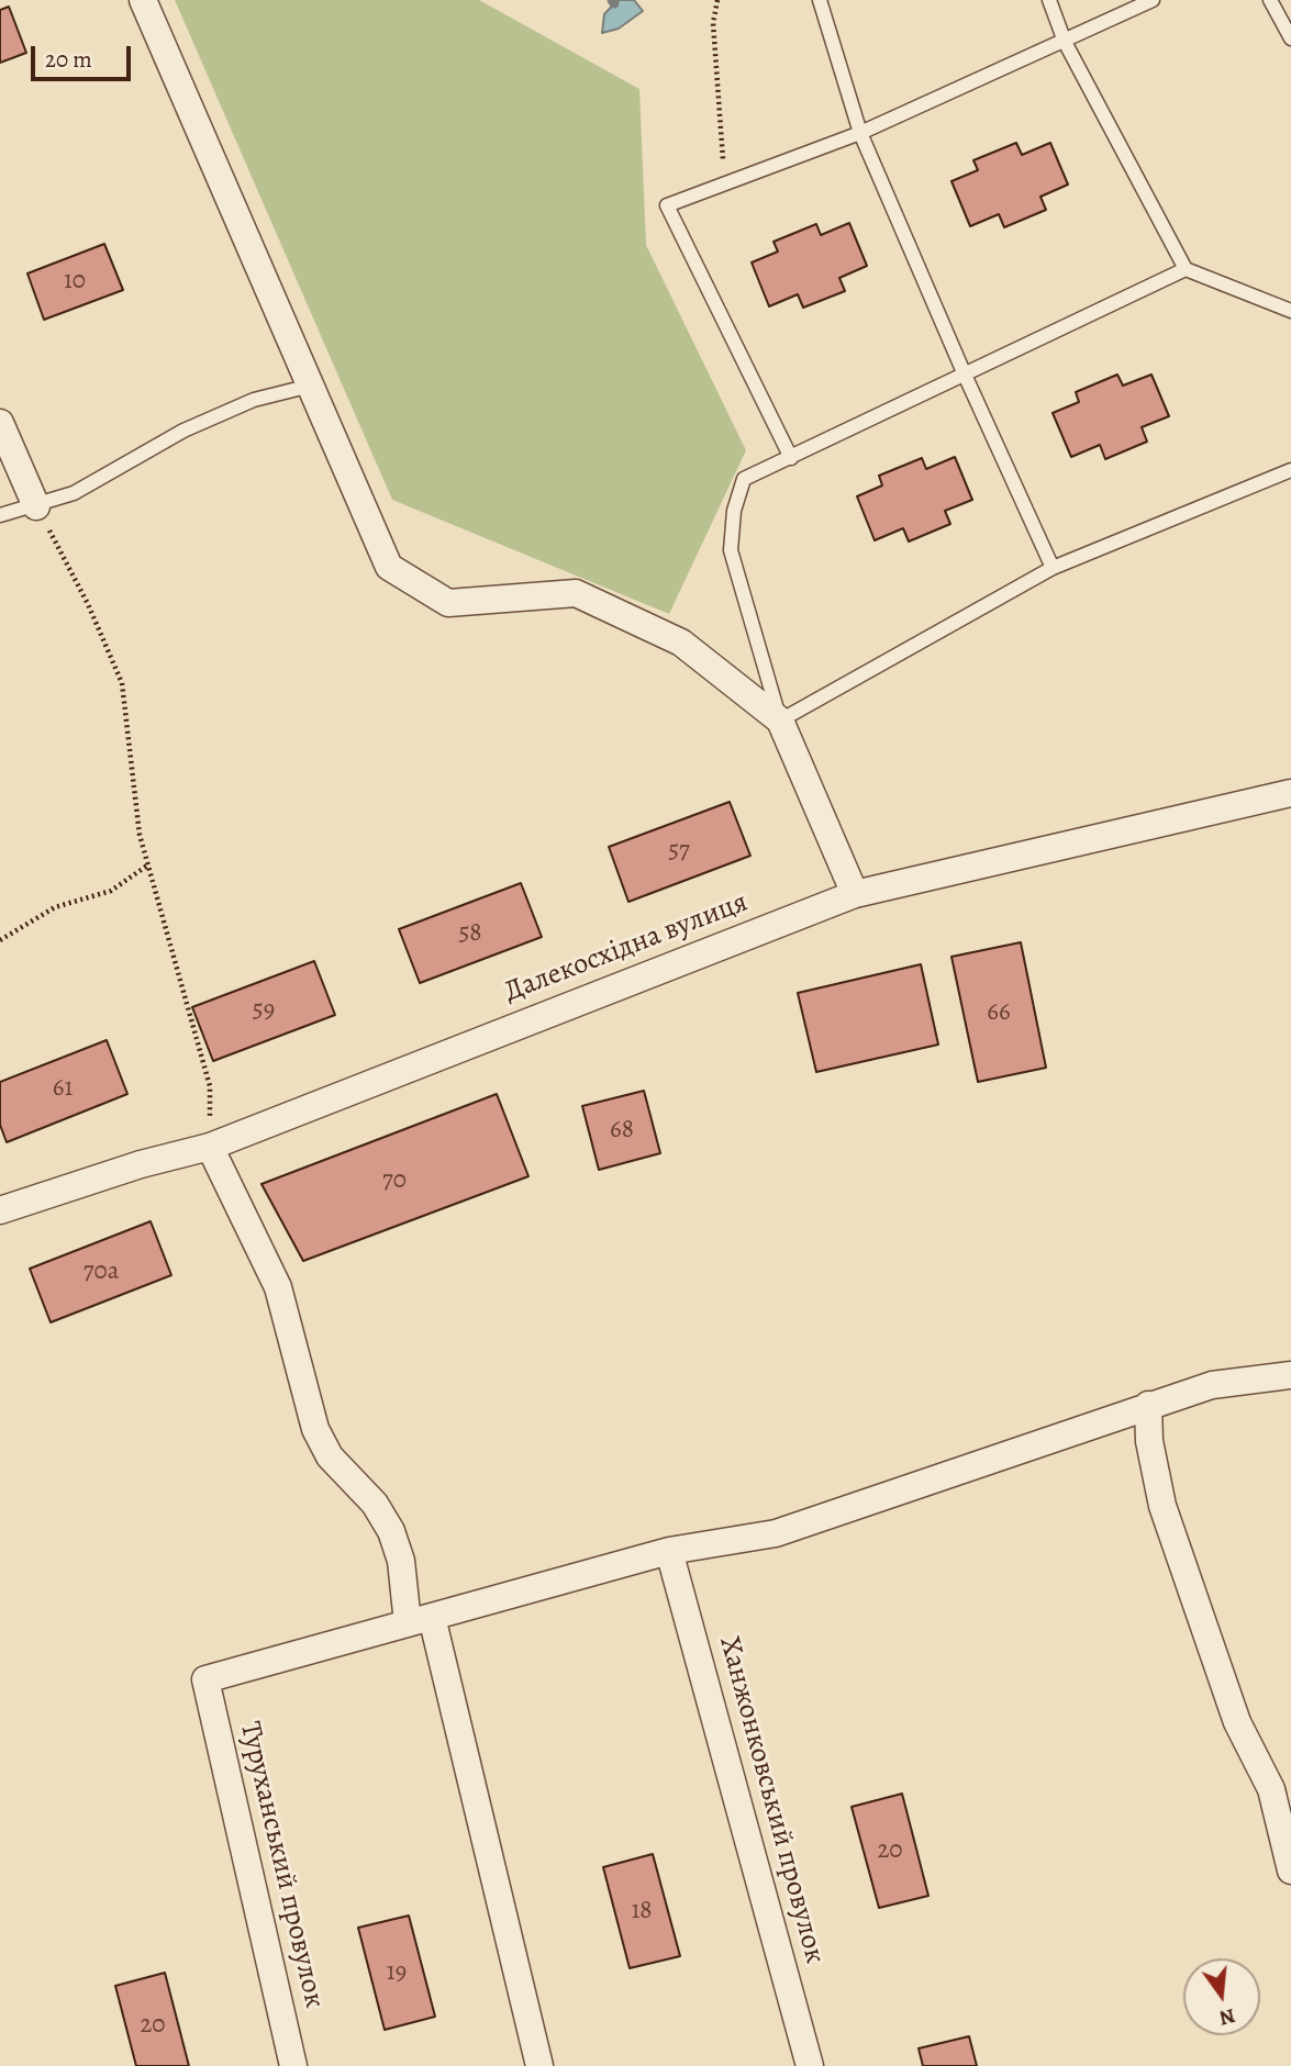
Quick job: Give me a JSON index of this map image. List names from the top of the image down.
{
  "streets": {
    "street": ["Далекосхідна вулиця", "Ханжонковський провулок", "Туруханський провулок"]
  },
  "house_numbers": [
    "10",
    "57",
    "58",
    "59",
    "66",
    "61",
    "68",
    "70",
    "70а",
    "20",
    "18",
    "19",
    "20"
  ],
  "scale_bar": "20 m",
  "north": "bottom"
}
